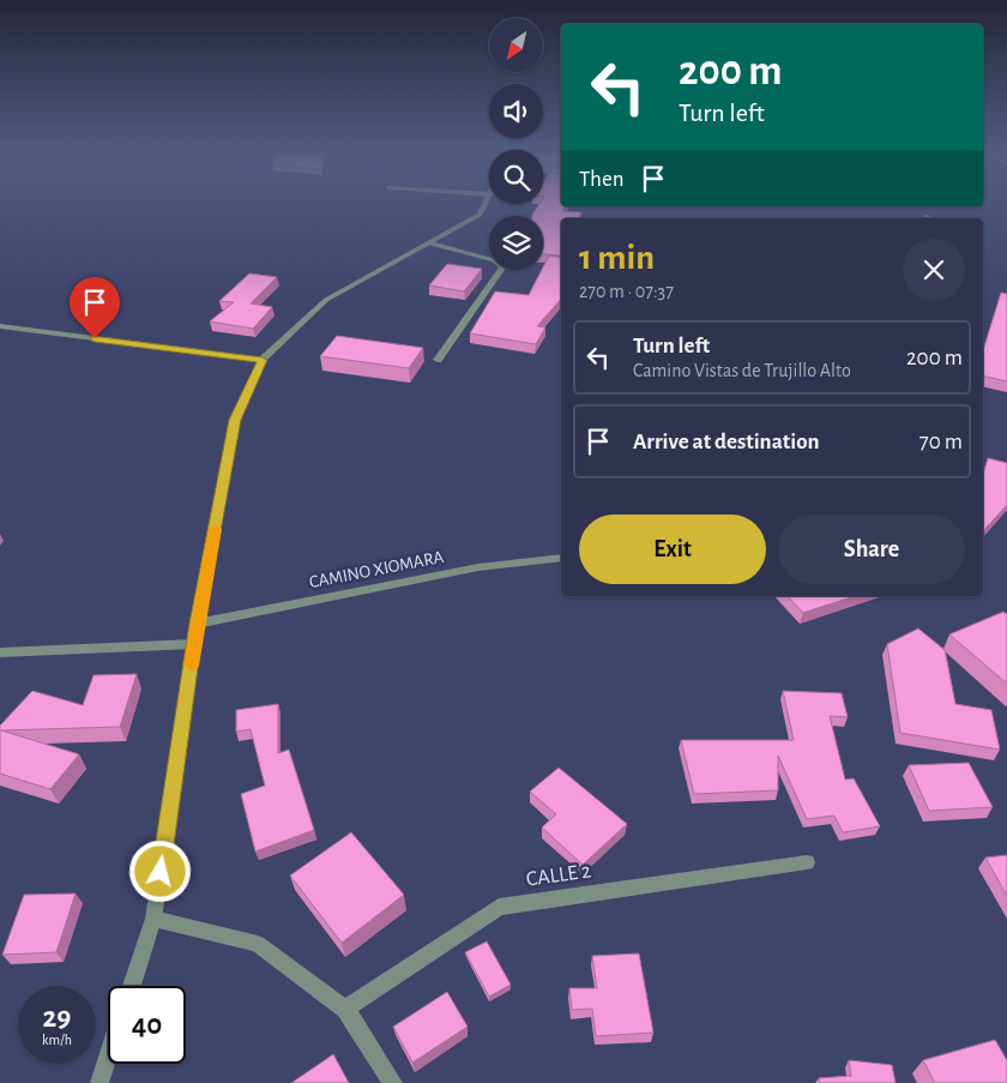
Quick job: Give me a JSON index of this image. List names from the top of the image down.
{
  "streets": {
    "street": ["CAMINO XIOMARA", "CALLE 2"]
  },
  "north": "bottom left",
  "page": {
    "turn": ["200 m", "Turn left"],
    "then": "Then",
    "heading": ["1 min", "270 m · 07:37"],
    "list": [
      {
        "name": "Turn left",
        "note": "Camino Vistas de Trujillo Alto",
        "value": "200 m"
      },
      {
        "name": "Arrive at destination",
        "value": "70 m"
      }
    ],
    "buttons": ["Exit", "Share"],
    "speed": "29 km/h",
    "limit": "40"
  }
}
